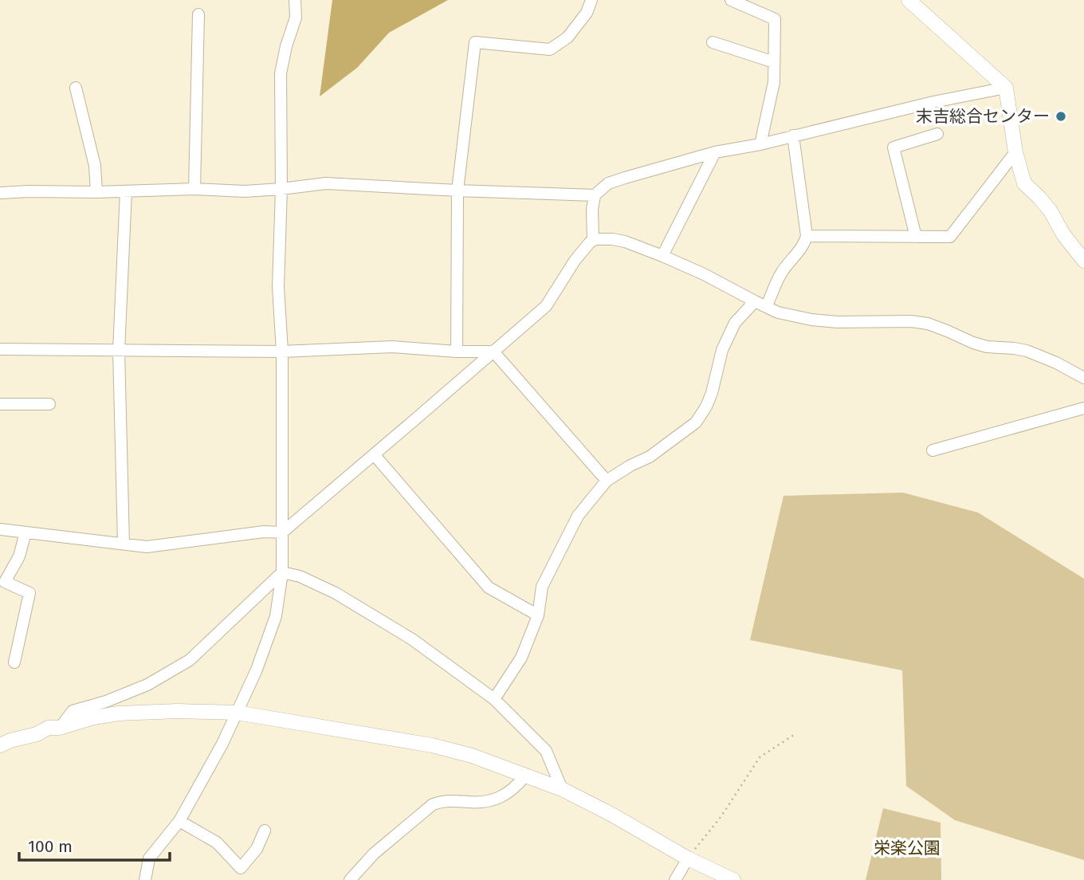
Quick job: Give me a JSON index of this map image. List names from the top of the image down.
{
  "parks": ["栄楽公園"],
  "places": ["末吉総合センター"],
  "scale_bar": "100 m"
}
